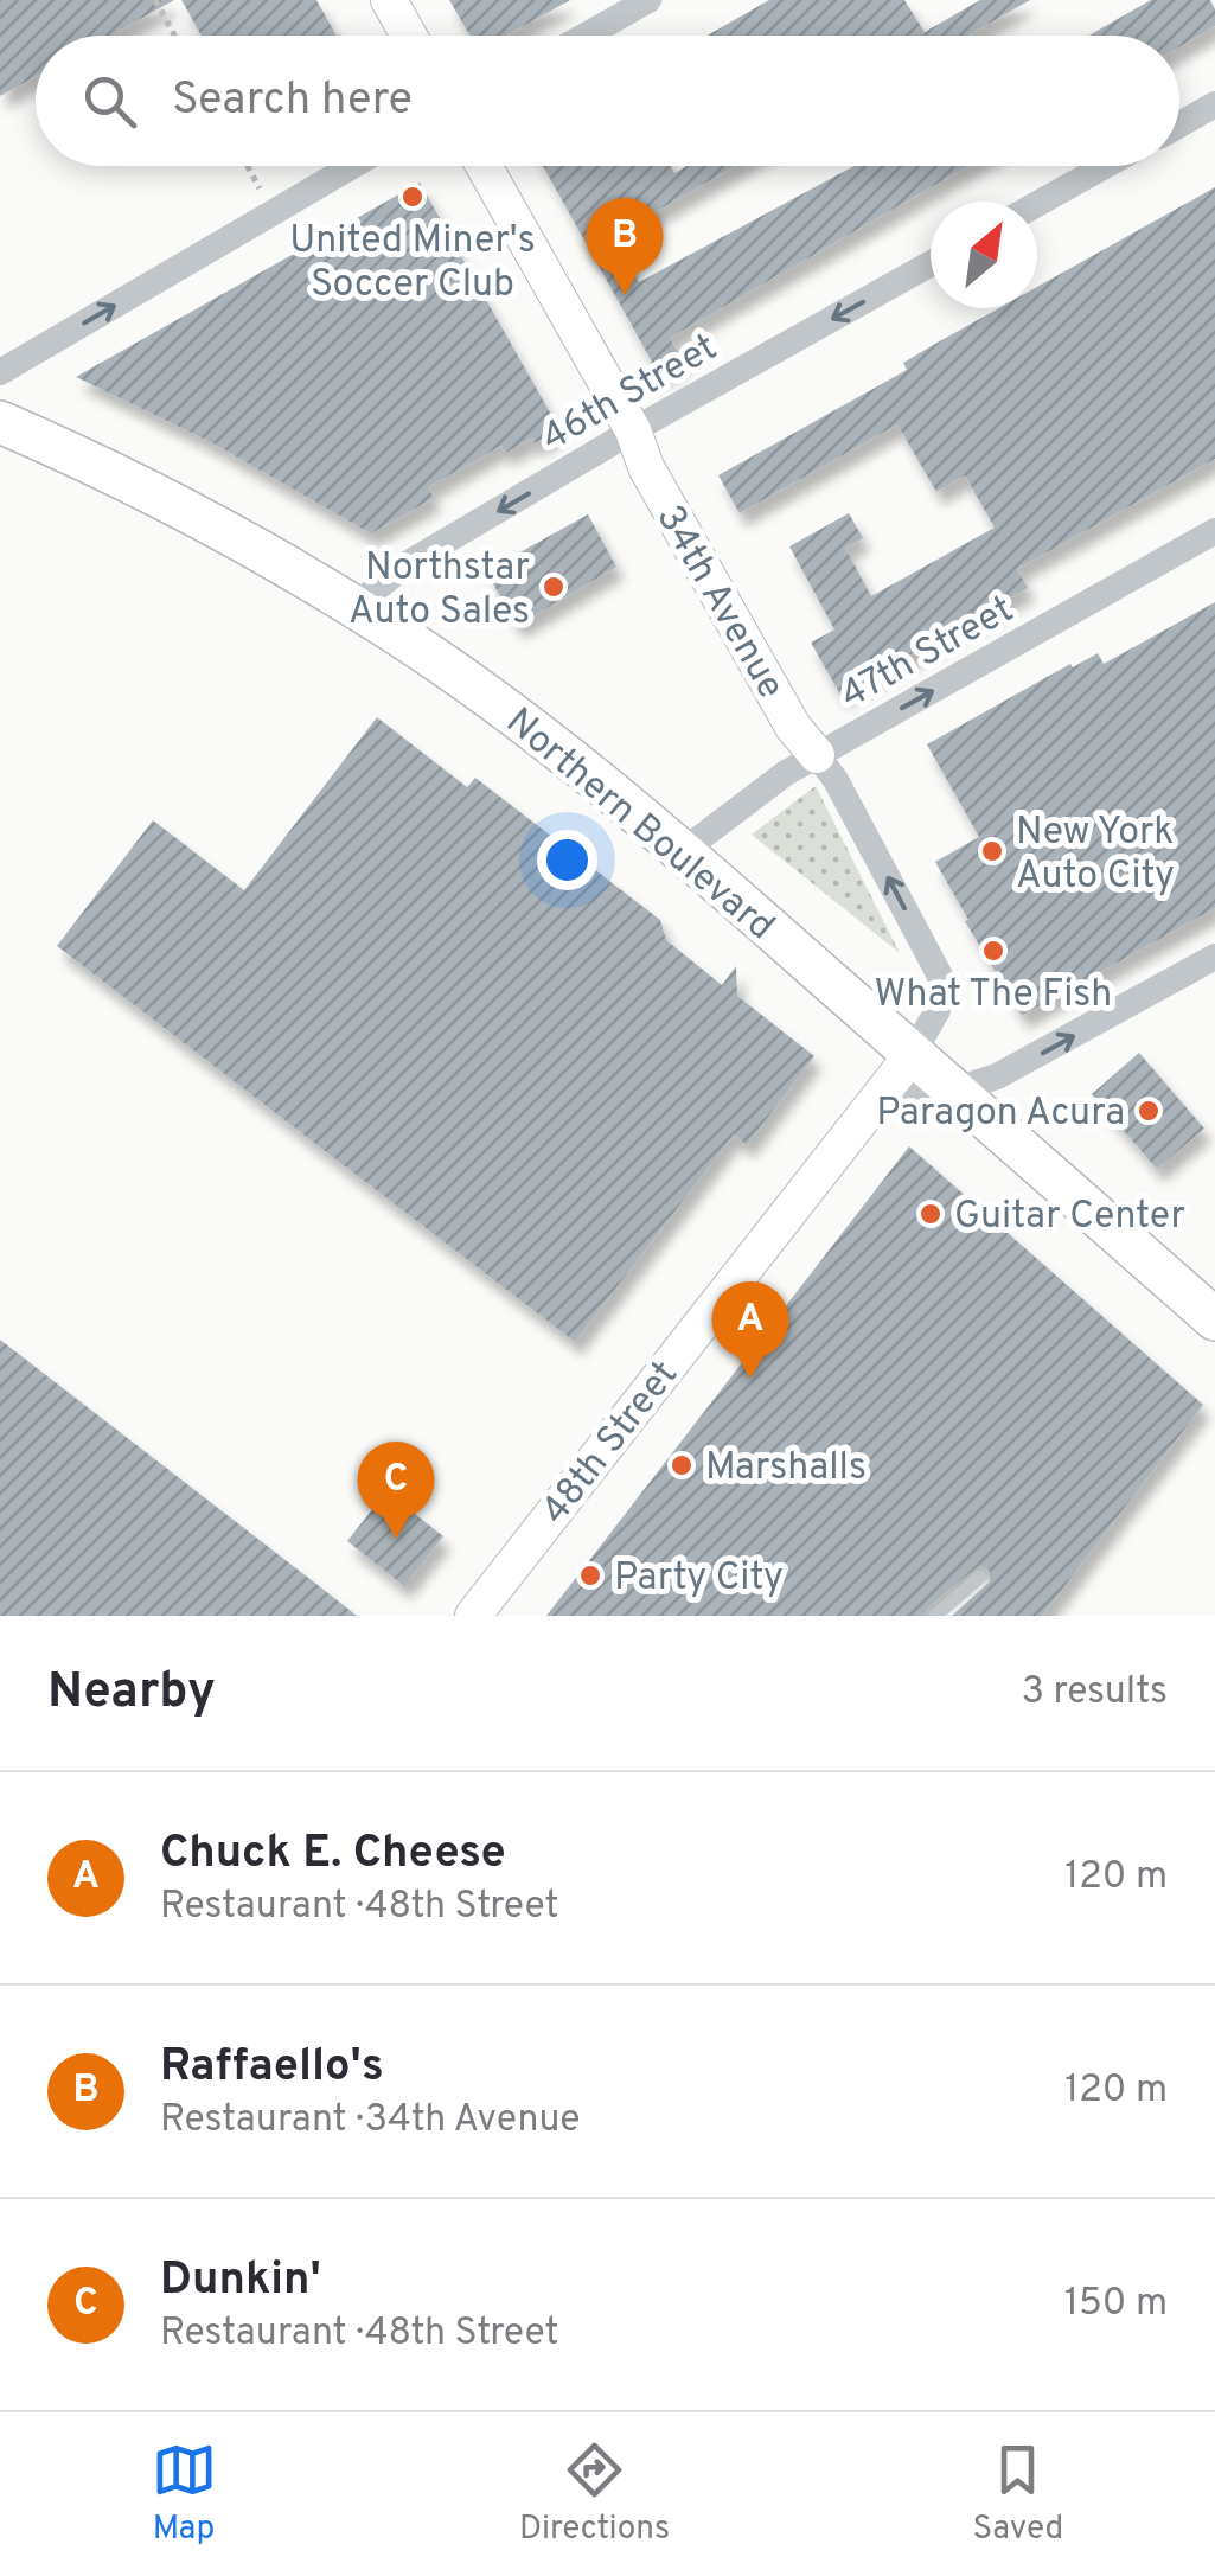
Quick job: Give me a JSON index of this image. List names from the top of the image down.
{
  "streets": {
    "main road": ["Northern Boulevard"],
    "street": [
      "46th Street",
      "34th Avenue",
      "47th Street",
      "48th Street"
    ]
  },
  "crossings": [
    ["46th Street", "34th Avenue"],
    ["46th Street", "Northern Boulevard"],
    ["34th Avenue", "47th Street"],
    ["34th Avenue", "Northern Boulevard"],
    ["34th Avenue", "48th Street"],
    ["47th Street", "Northern Boulevard"],
    ["Northern Boulevard", "48th Street"]
  ],
  "one_way": ["46th Street", "47th Street"],
  "places": [
    "United Miner's Soccer Club",
    "Northstar Auto Sales",
    "New York Auto City",
    "What The Fish",
    "Paragon Acura",
    "Guitar Center",
    "Marshalls",
    "Party City"
  ],
  "north": "top right",
  "page": {
    "search": "Search here",
    "pins": ["B", "A", "C"],
    "heading": ["Nearby", "3 results"],
    "list": [
      {
        "mark": "A",
        "name": "Chuck E. Cheese",
        "note": "Restaurant · 48th Street",
        "value": "120 m"
      },
      {
        "mark": "B",
        "name": "Raffaello's",
        "note": "Restaurant · 34th Avenue",
        "value": "120 m"
      },
      {
        "mark": "C",
        "name": "Dunkin'",
        "note": "Restaurant · 48th Street",
        "value": "150 m"
      }
    ],
    "nav": ["Map", "Directions", "Saved"]
  }
}
